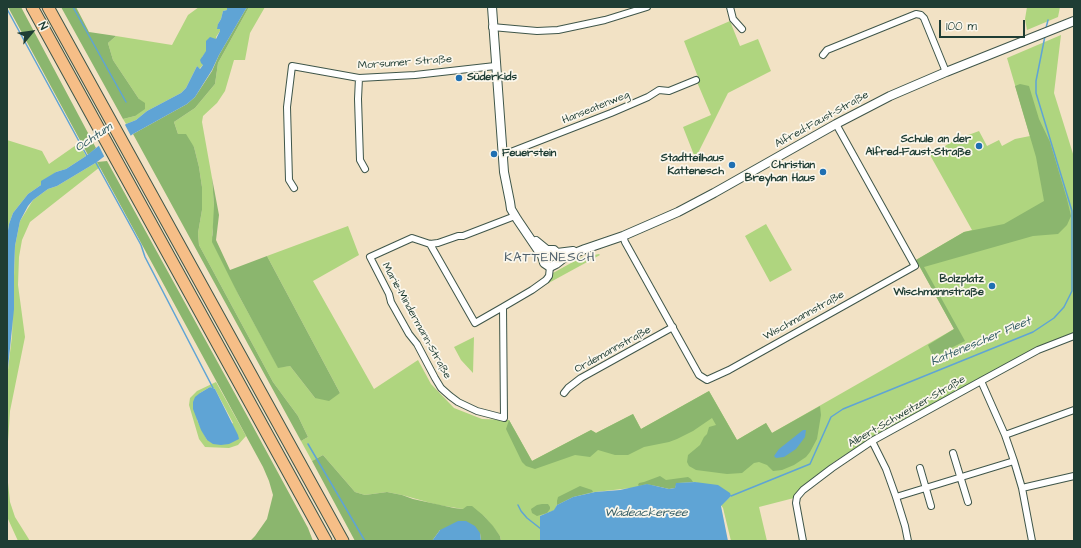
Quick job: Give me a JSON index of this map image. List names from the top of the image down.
{
  "streets": {
    "street": [
      "Morsumer Straße",
      "Hanseatenweg",
      "Alfred-Faust-Straße",
      "Wischmannstraße",
      "Marie-Mindermann-Straße",
      "Ordemannstraße",
      "Albert-Schweitzer-Straße"
    ]
  },
  "crossings": [
    ["Morsumer Straße", "Alfred-Faust-Straße"],
    ["Hanseatenweg", "Alfred-Faust-Straße"],
    ["Alfred-Faust-Straße", "Wischmannstraße"],
    ["Wischmannstraße", "Ordemannstraße"]
  ],
  "districts": ["KATTENESCH"],
  "water": ["Ochtum", "Kattenescher Fleet", "Wadeackersee"],
  "places": [
    "Süderkids",
    "Schule an der Alfred-Faust-Straße",
    "Feuerstein",
    "Stadtteilhaus Kattenesch",
    "Christian Breyhan Haus",
    "Bolzplatz Wischmannstraße"
  ],
  "scale_bar": "100 m",
  "north": "top right"
}
